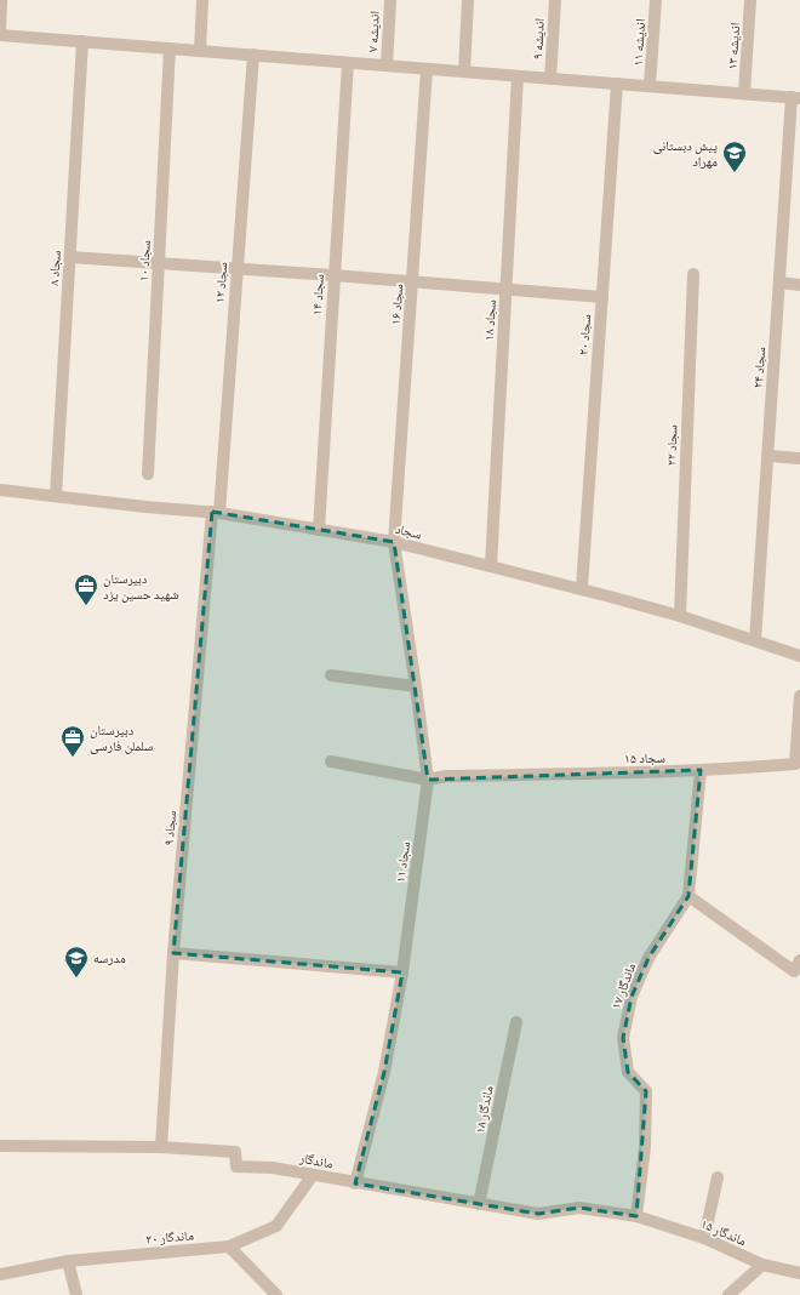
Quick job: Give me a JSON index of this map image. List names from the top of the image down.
{
  "streets": {
    "street": [
      "اندیشه ۷",
      "اندیشه ۹",
      "اندیشه ۱۱",
      "اندیشه ۱۳",
      "سجاد ۱۰",
      "سجاد ۸",
      "سجاد ۱۲",
      "سجاد ۱۴",
      "سجاد ۱۶",
      "سجاد ۱۸",
      "سجاد ۲۰",
      "سجاد ۲۴",
      "سجاد ۲۲",
      "سجاد",
      "سجاد ۱۵",
      "سجاد ۹",
      "سجاد ۱۱",
      "ماندگار ۱۷",
      "ماندگار ۱۸",
      "ماندگار",
      "ماندگار ۱۵",
      "ماندگار ۲۰"
    ]
  },
  "crossings": [
    ["سجاد ۸", "سجاد"],
    ["سجاد ۱۲", "سجاد"],
    ["سجاد ۱۲", "سجاد ۹"],
    ["سجاد ۱۴", "سجاد"],
    ["سجاد ۱۶", "سجاد"],
    ["سجاد ۱۶", "سجاد ۱۱"],
    ["سجاد ۱۸", "سجاد"],
    ["سجاد ۲۰", "سجاد"],
    ["سجاد ۲۴", "سجاد"],
    ["سجاد ۲۲", "سجاد"],
    ["سجاد", "سجاد ۹"],
    ["سجاد", "سجاد ۱۱"],
    ["سجاد ۱۵", "سجاد ۱۱"],
    ["سجاد ۱۵", "ماندگار ۱۷"],
    ["سجاد ۹", "ماندگار"],
    ["سجاد ۱۱", "ماندگار"],
    ["ماندگار ۱۷", "ماندگار"],
    ["ماندگار ۱۷", "ماندگار ۱۵"],
    ["ماندگار ۱۸", "ماندگار"],
    ["ماندگار", "ماندگار ۱۵"],
    ["ماندگار", "ماندگار ۲۰"]
  ],
  "places": {
    "school or university": ["پیش دبستانی مهراد", "مدرسه"],
    "office": ["دبیرستان شهید حسین یزد", "دبیرستان سلملن فارسی"]
  }
}
